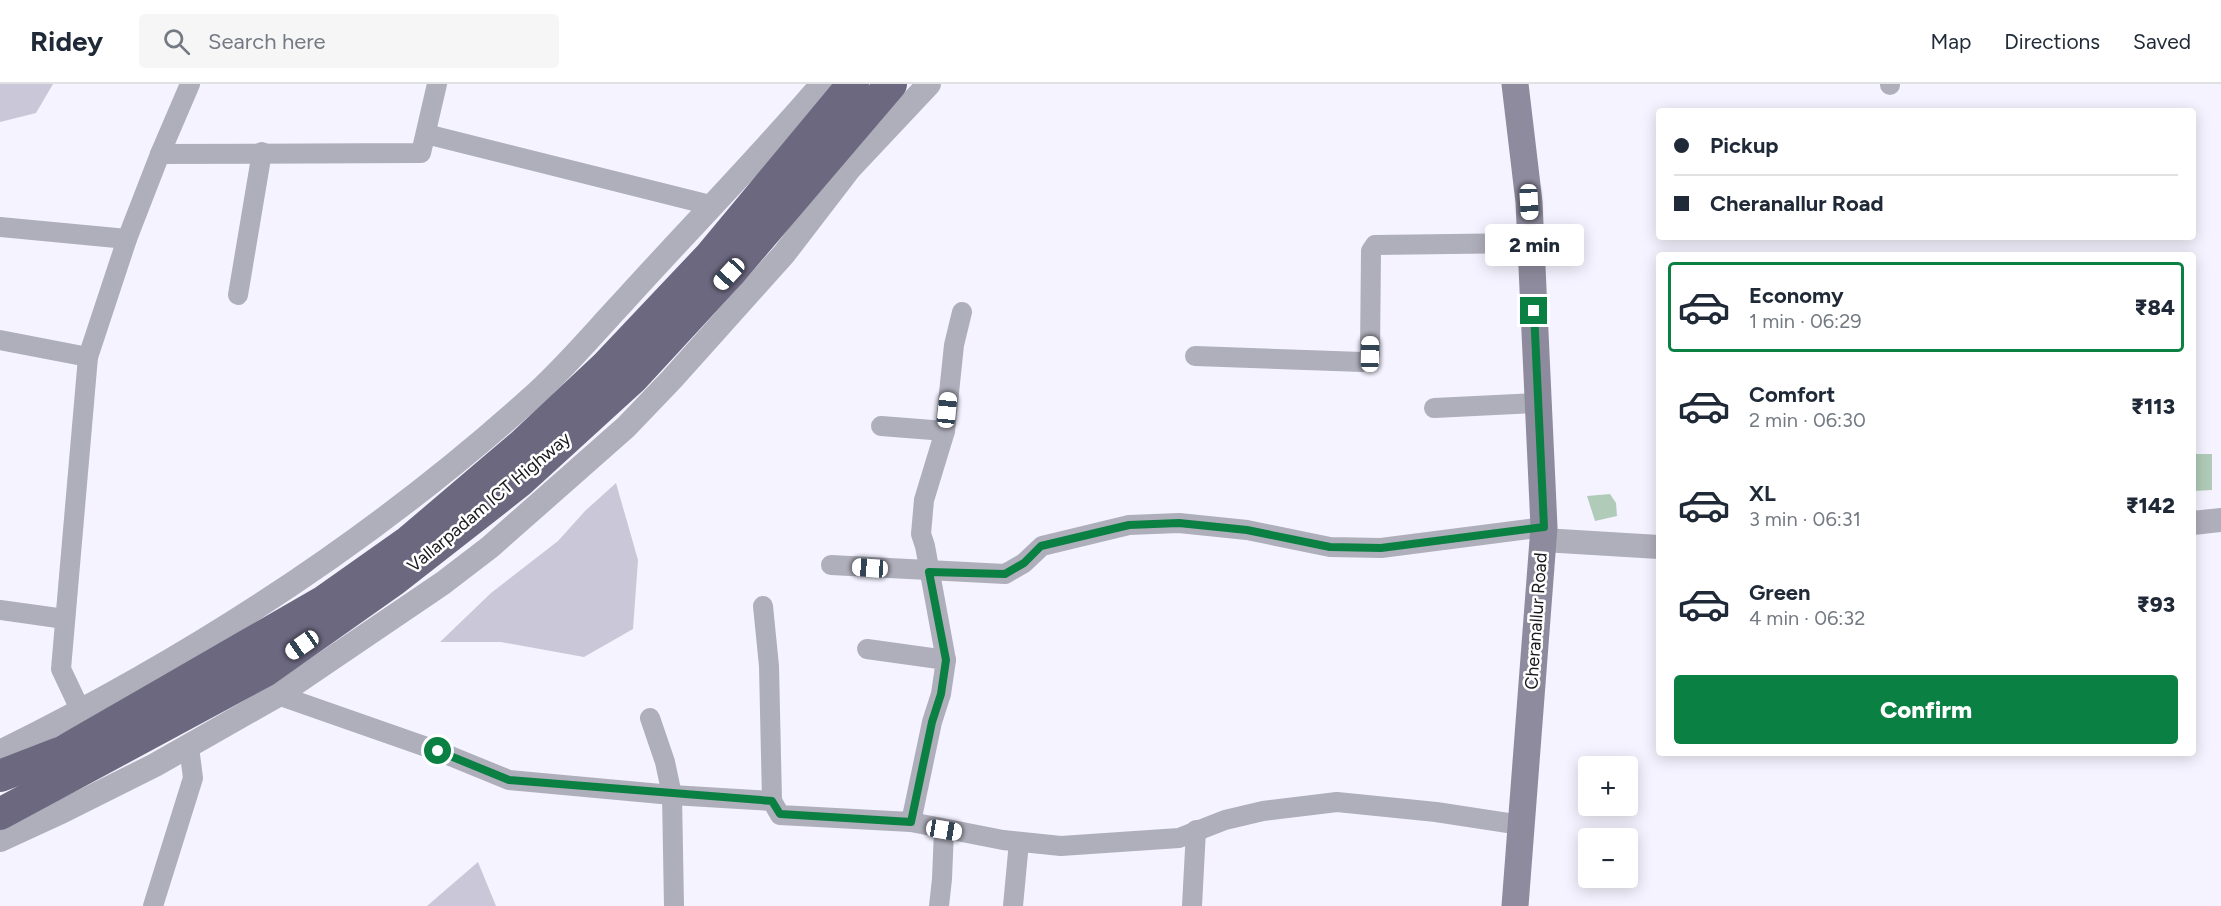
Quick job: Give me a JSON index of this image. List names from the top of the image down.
{
  "streets": {
    "highway": ["Vallarpadam ICT Highway"],
    "main road": ["Cheranallur Road"]
  },
  "page": {
    "header": "Ridey",
    "search": "Search here",
    "nav": ["Map", "Directions", "Saved"],
    "banner": ["Pickup", "Cheranallur Road"],
    "bubble": "2 min",
    "list": [
      {
        "name": "Economy",
        "note": "1 min · 06:29",
        "value": "₹84"
      },
      {
        "name": "Comfort",
        "note": "2 min · 06:30",
        "value": "₹113"
      },
      {
        "name": "XL",
        "note": "3 min · 06:31",
        "value": "₹142"
      },
      {
        "name": "Green",
        "note": "4 min · 06:32",
        "value": "₹93"
      }
    ],
    "buttons": "Confirm",
    "map_buttons": ["+", "−"]
  }
}
